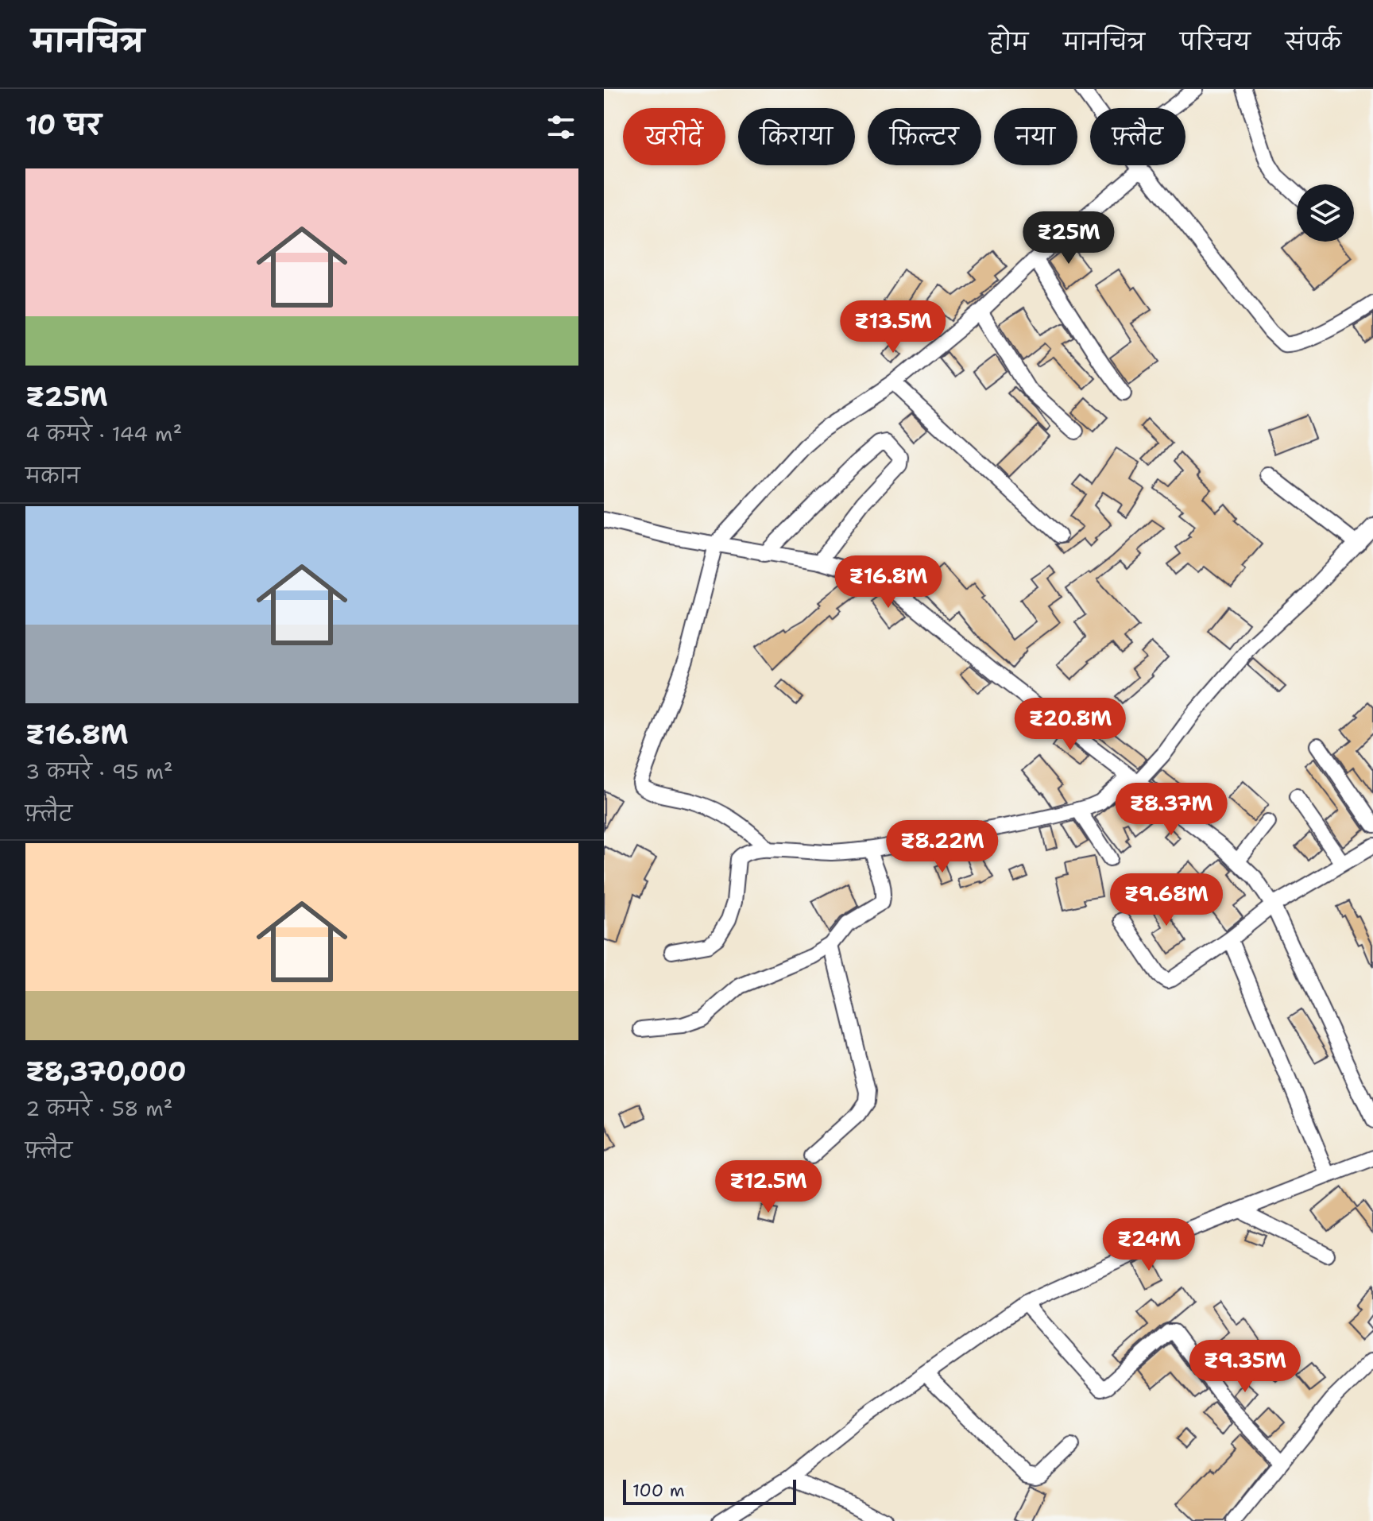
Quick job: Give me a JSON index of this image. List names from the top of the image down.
{
  "scale_bar": "100 m",
  "page": {
    "header": "मानचित्र",
    "nav": [
      "होम",
      "मानचित्र",
      "परिचय",
      "संपर्क"
    ],
    "heading": "10 घर",
    "chip": [
      "खरीदें",
      "किराया",
      "फ़िल्टर",
      "नया",
      "फ़्लैट"
    ],
    "list": [
      {
        "name": "₹25M",
        "note": "4 कमरे · 144 m² · मकान"
      },
      {
        "name": "₹16.8M",
        "note": "3 कमरे · 95 m² · फ़्लैट"
      },
      {
        "name": "₹8,370,000",
        "note": "2 कमरे · 58 m² · फ़्लैट"
      }
    ],
    "price": [
      "₹25M",
      "₹13.5M",
      "₹16.8M",
      "₹20.8M",
      "₹8.37M",
      "₹8.22M",
      "₹9.68M",
      "₹12.5M",
      "₹24M",
      "₹9.35M"
    ],
    "scale": "100 m"
  }
}
